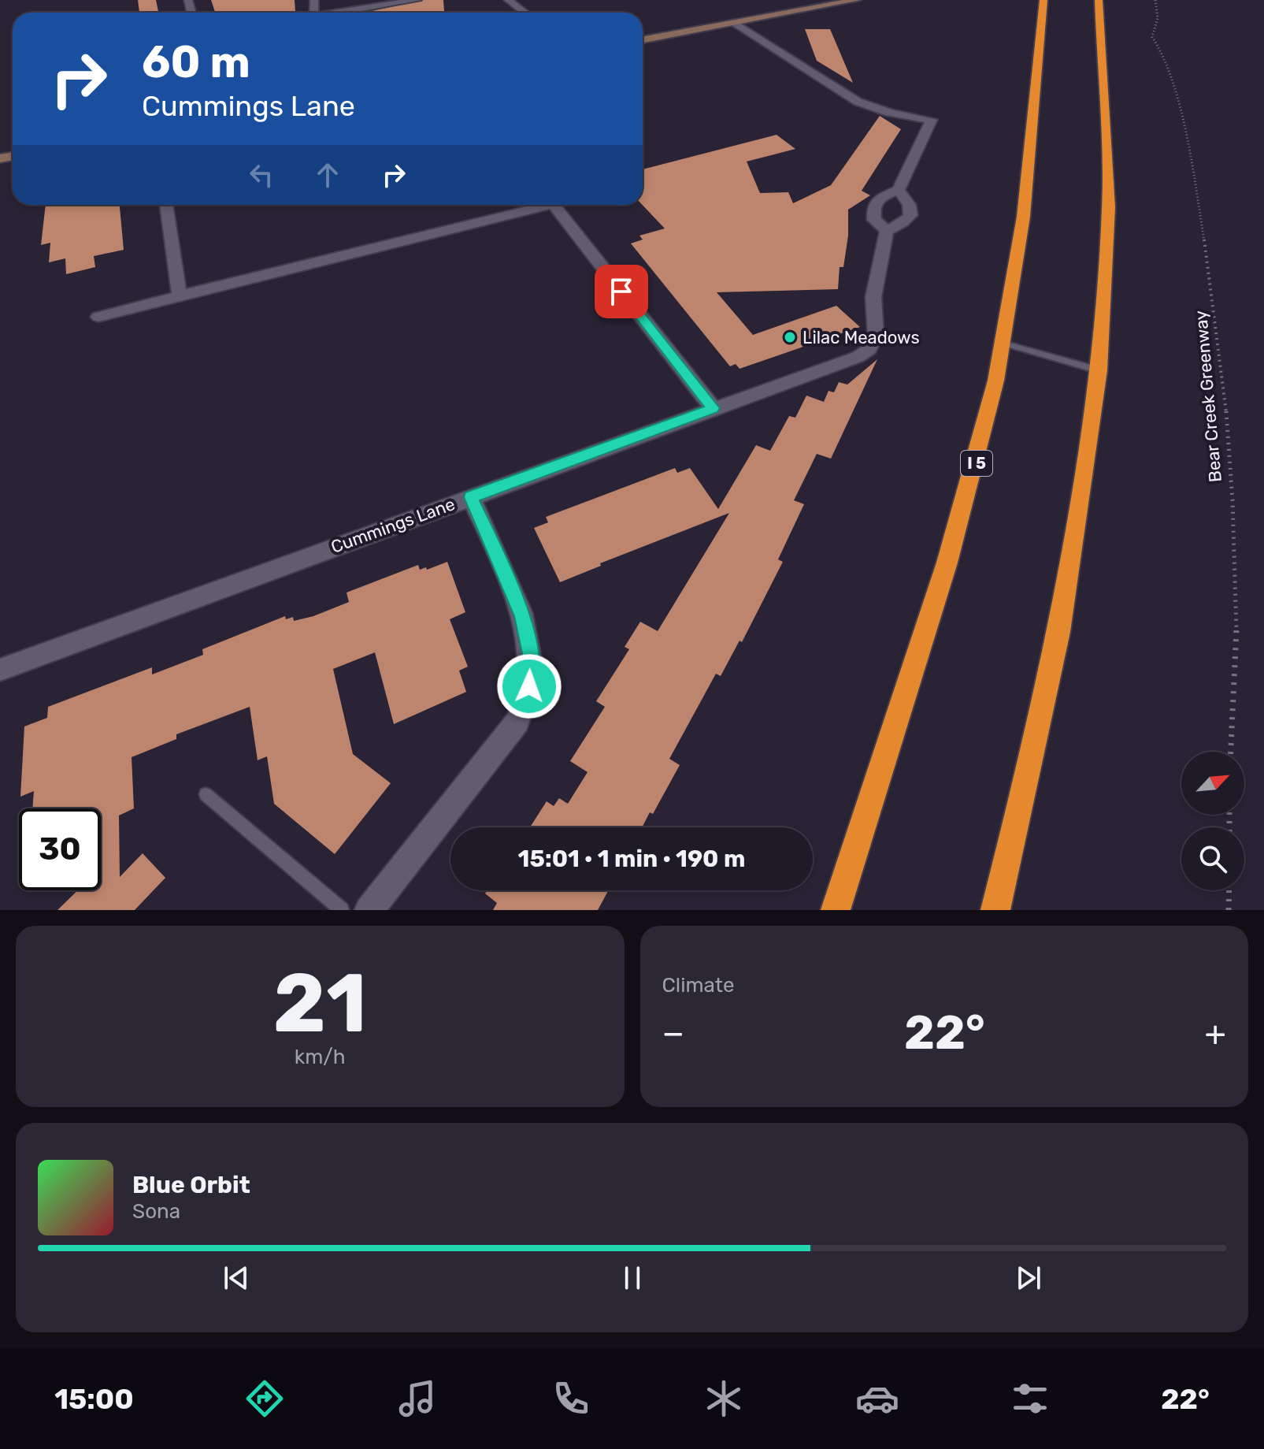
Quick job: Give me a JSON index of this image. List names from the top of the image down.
{
  "streets": {
    "highway": ["I 5"],
    "street": ["Cummings Lane"],
    "path": ["Bear Creek Greenway"]
  },
  "places": ["Lilac Meadows"],
  "north": "top right",
  "page": {
    "turn": ["60 m", "Cummings Lane"],
    "limit": "30",
    "trip": "15:01 · 1 min · 190 m",
    "tile": [
      ["21", "km/h"],
      "Climate"
    ],
    "heat": ["−", "22°", "+"],
    "song": ["Blue Orbit", "Sona"],
    "tabs": ["15:00", "22°"]
  }
}
